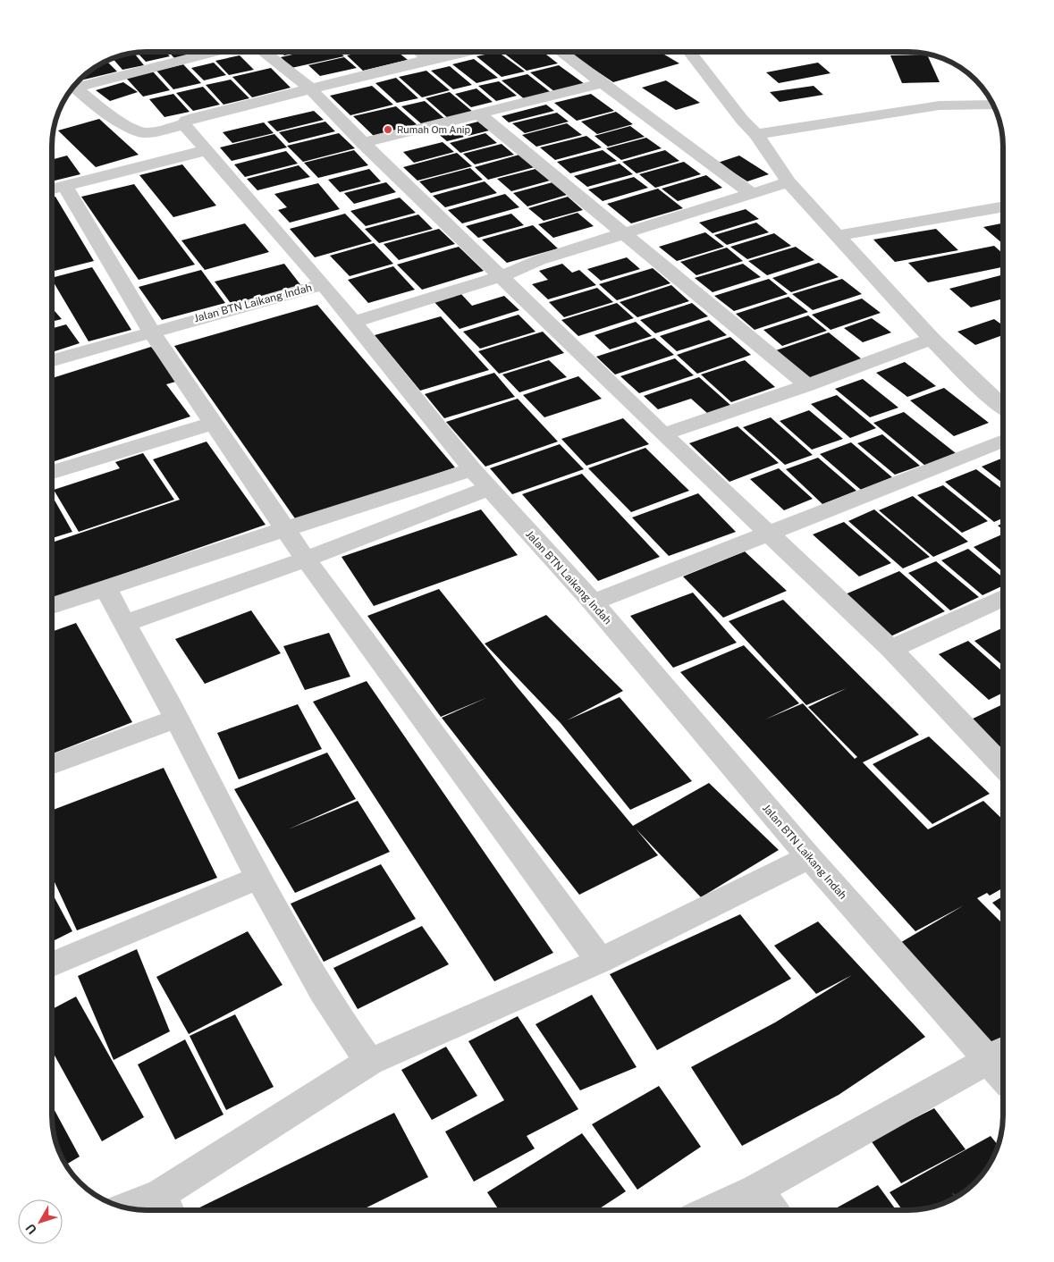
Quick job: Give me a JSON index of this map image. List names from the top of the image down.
{
  "streets": {
    "street": ["Jalan BTN Laikang Indah"]
  },
  "places": ["Rumah Om Anip"],
  "north": "bottom left"
}
